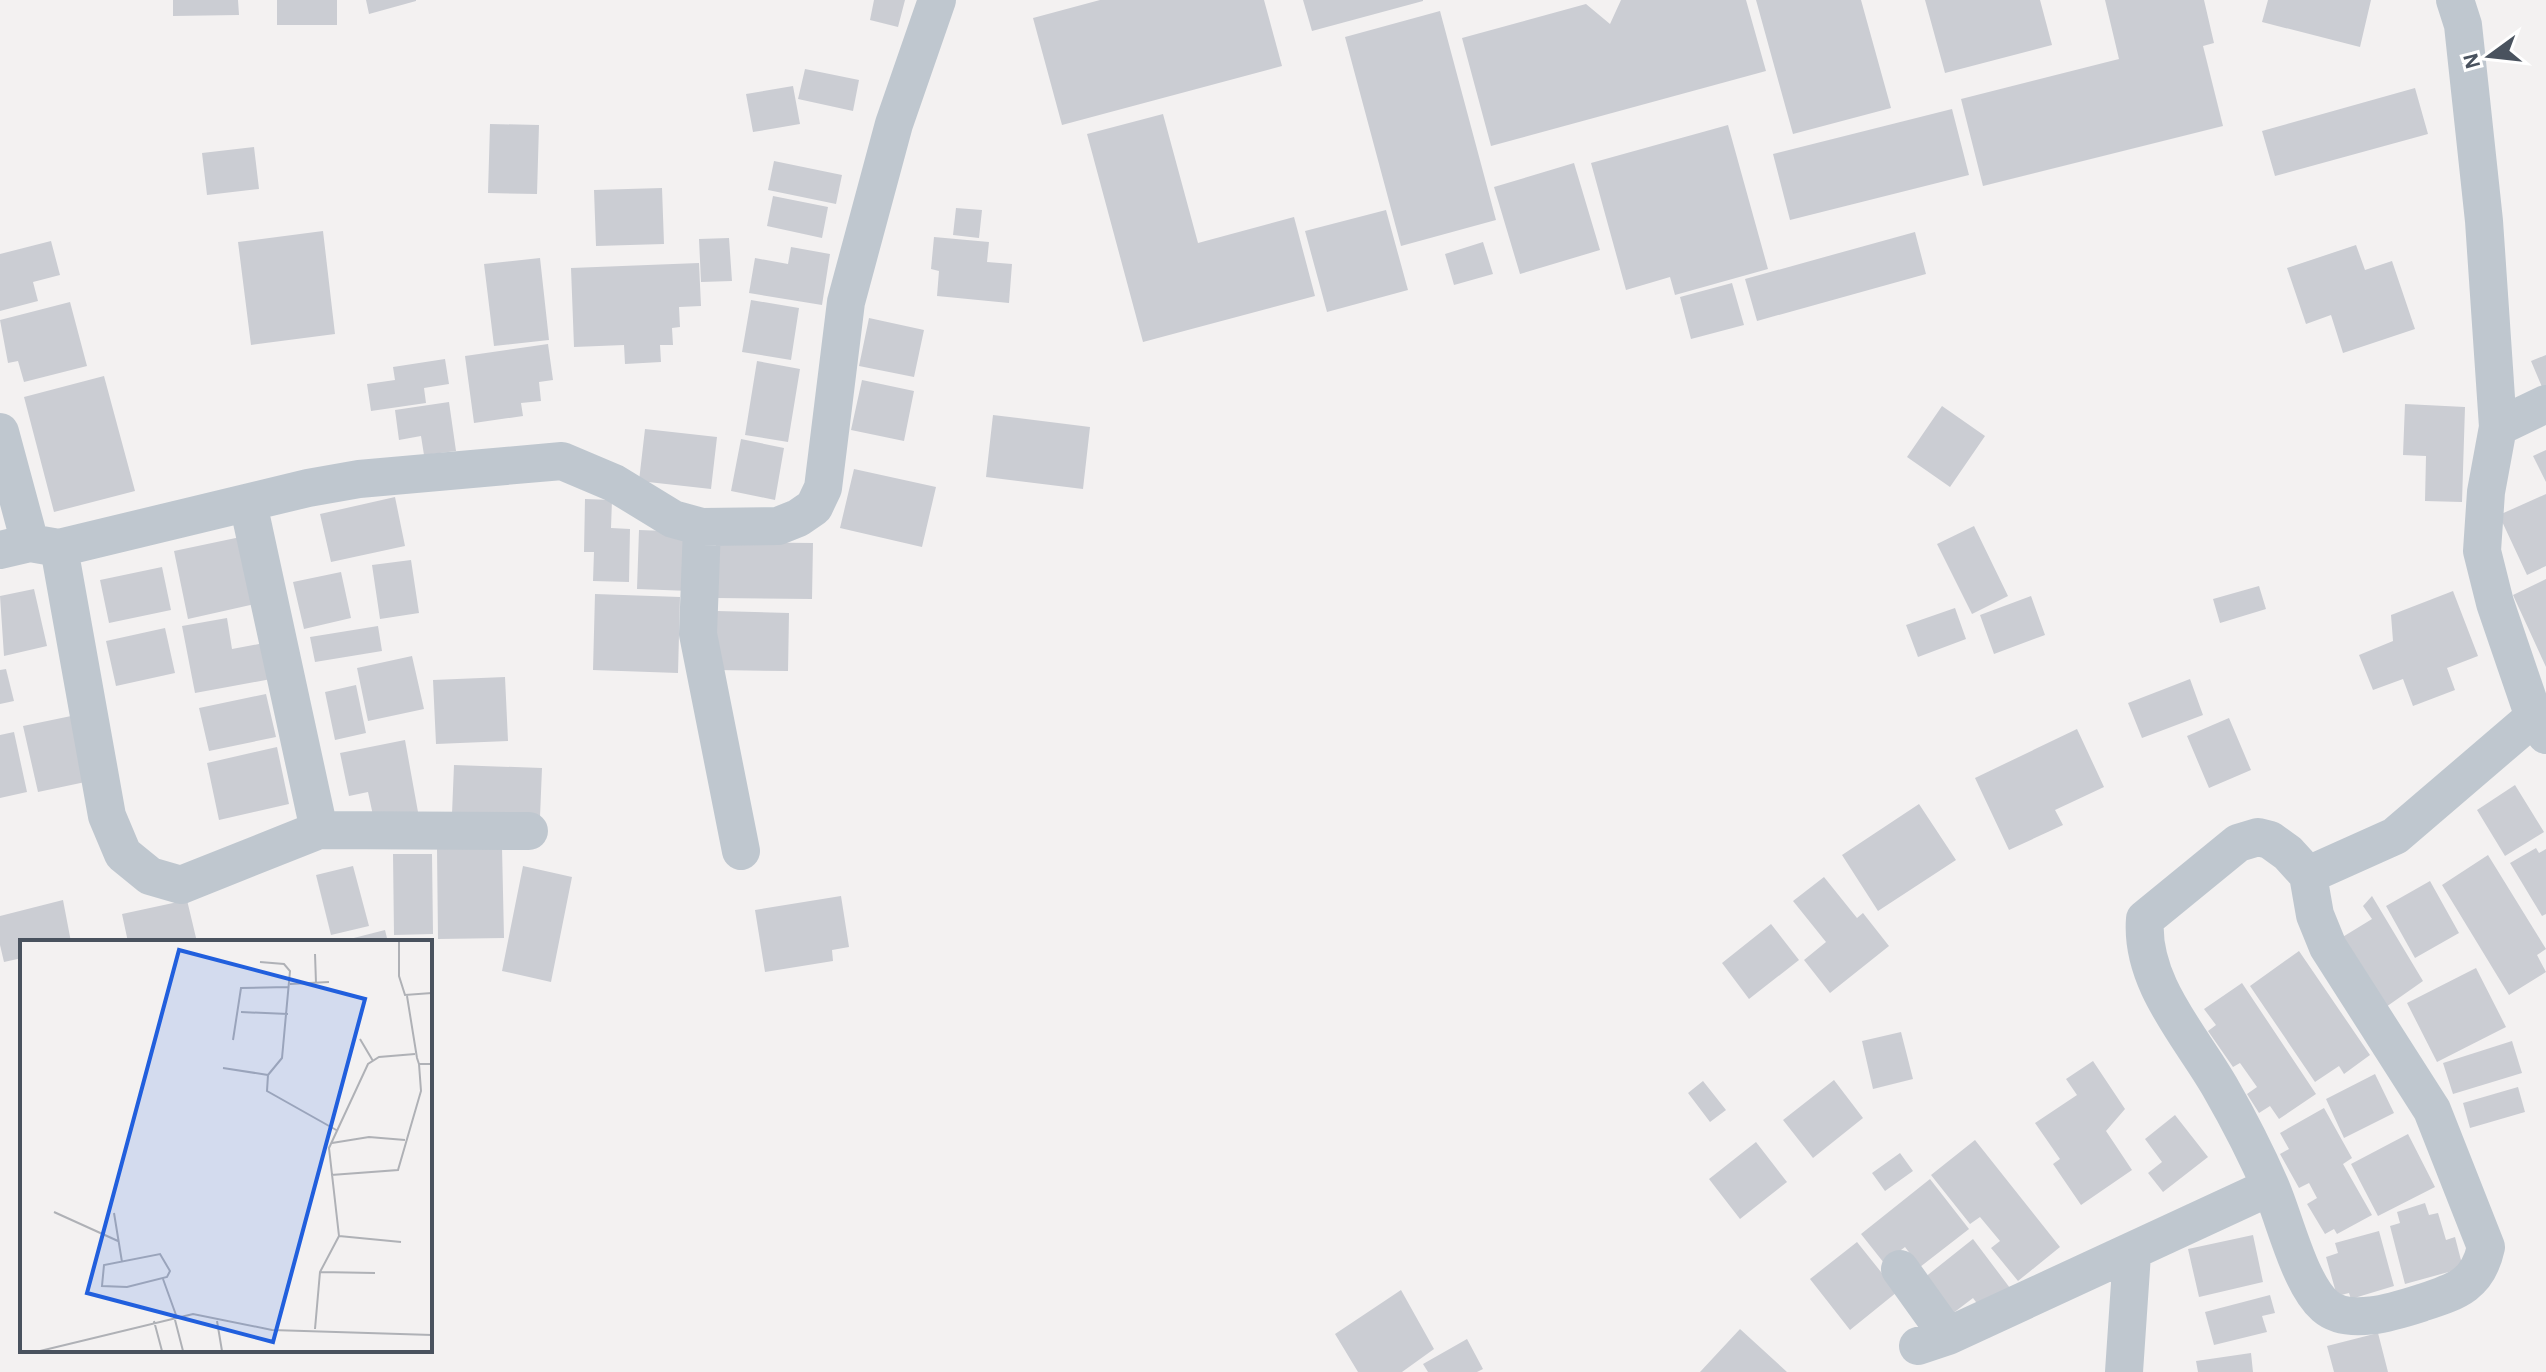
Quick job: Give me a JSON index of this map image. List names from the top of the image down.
{
  "north": "left"
}
